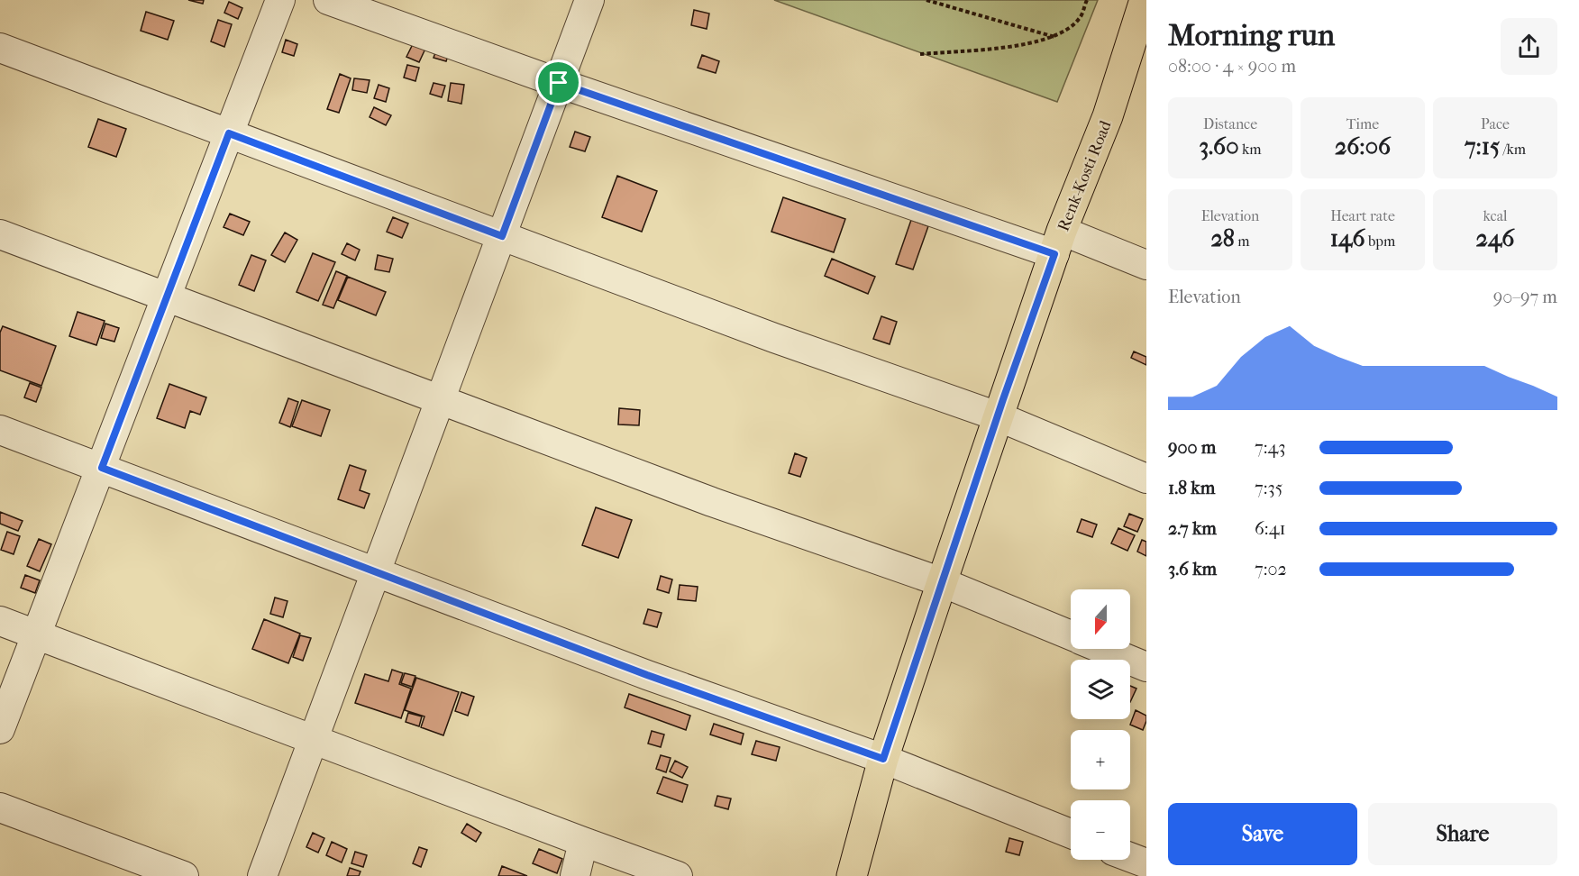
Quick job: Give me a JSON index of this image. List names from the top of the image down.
{
  "streets": {
    "main road": ["Renk-Kosti Road"]
  },
  "north": "bottom",
  "page": {
    "heading": ["Morning run", "08:00 · 4 × 900 m"],
    "stats": [
      ["Distance", "3.60 km"],
      ["Time", "26:06"],
      ["Pace", "7:15 /km"],
      ["Elevation", "28 m"],
      ["Heart rate", "146 bpm"],
      ["kcal", "246"]
    ],
    "chart": ["Elevation", "90–97 m"],
    "list": [
      {
        "name": "900 m",
        "note": "7:43"
      },
      {
        "name": "1.8 km",
        "note": "7:35"
      },
      {
        "name": "2.7 km",
        "note": "6:41"
      },
      {
        "name": "3.6 km",
        "note": "7:02"
      }
    ],
    "map_buttons": ["+", "−"],
    "buttons": ["Save", "Share"]
  }
}
